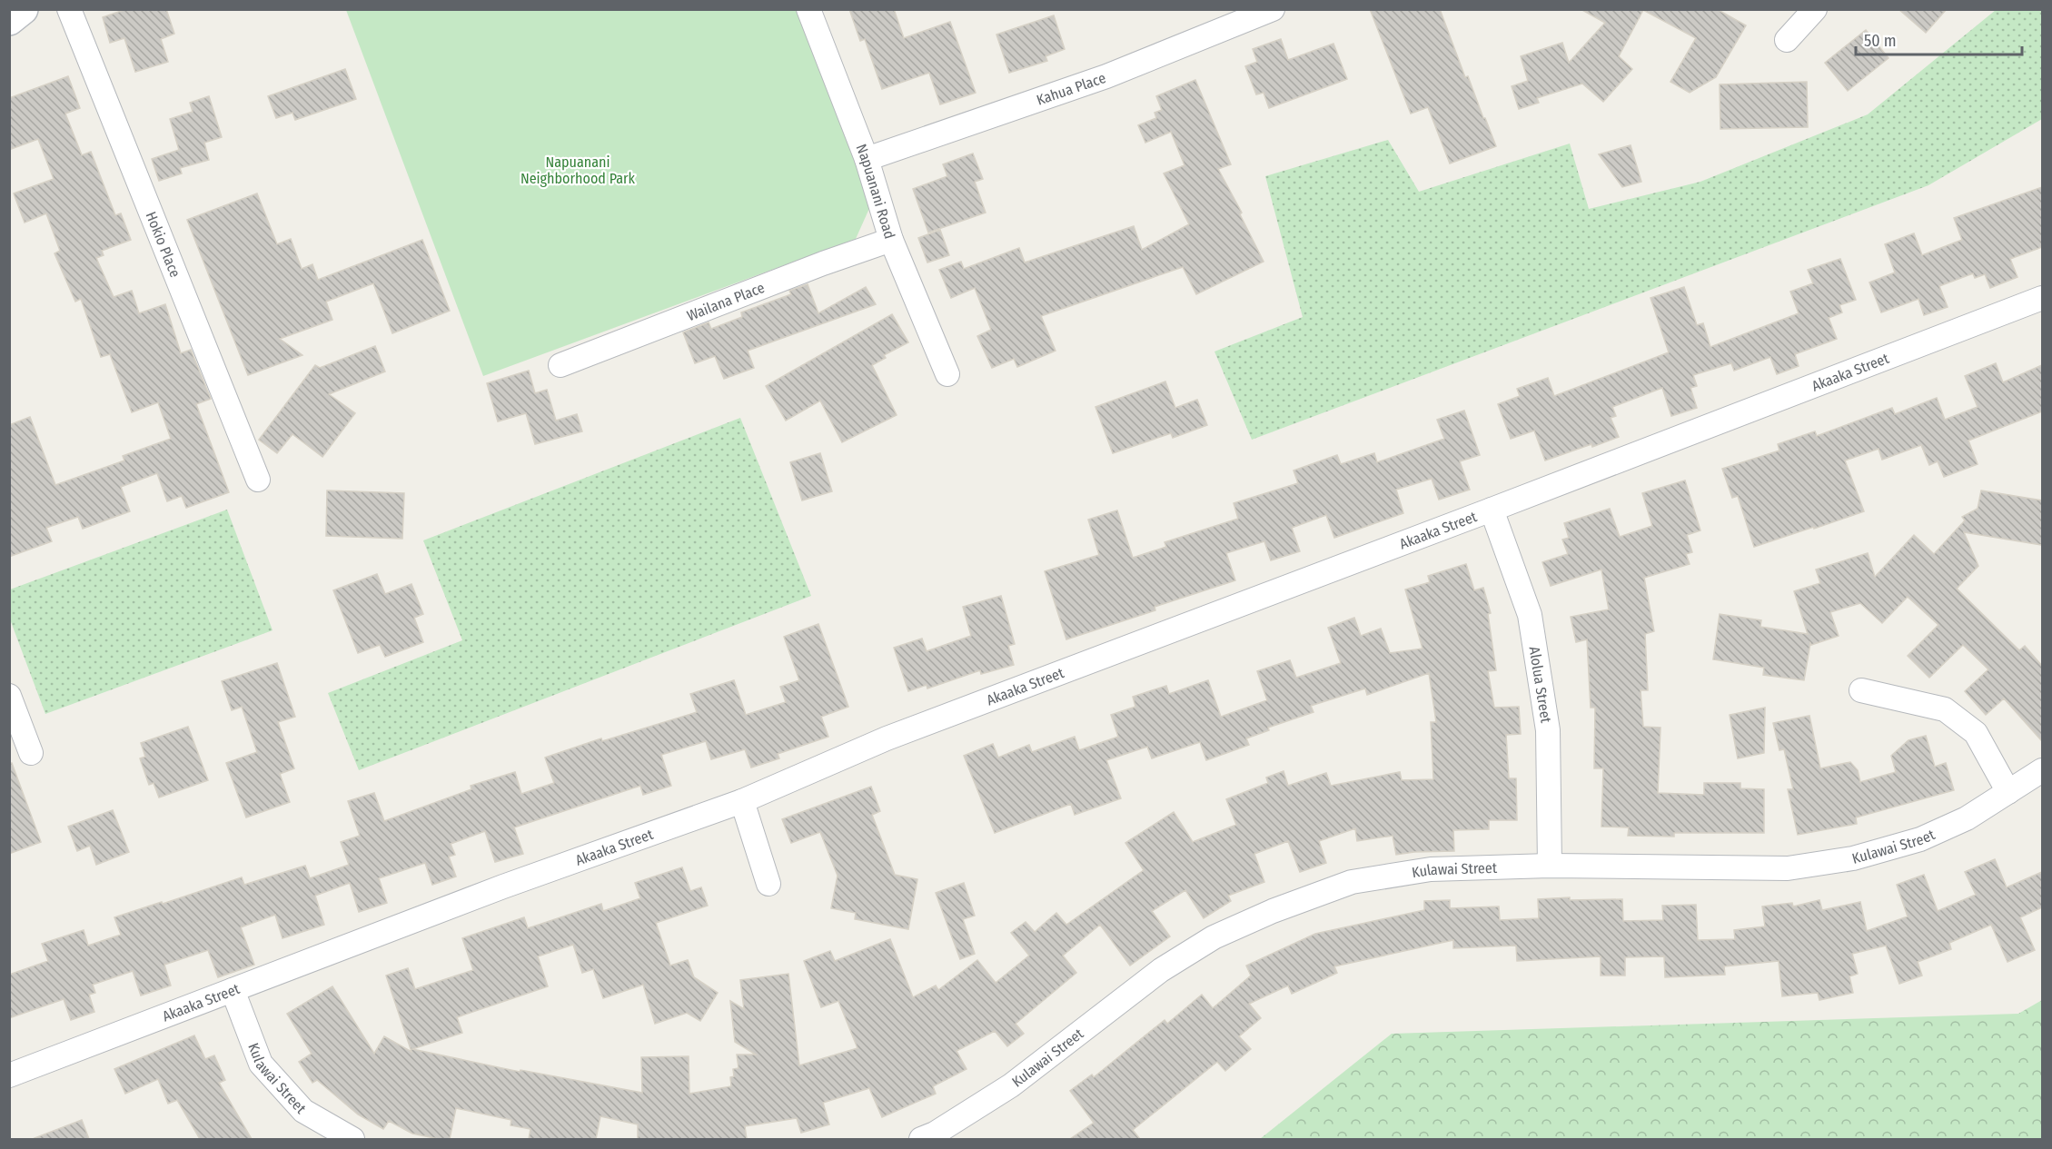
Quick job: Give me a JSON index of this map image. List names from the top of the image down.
{
  "streets": {
    "street": [
      "Kahua Place",
      "Napuanani Road",
      "Hokio Place",
      "Wailana Place",
      "Akaaka Street",
      "Alolua Street",
      "Kulawai Street"
    ]
  },
  "crossings": [
    ["Kahua Place", "Napuanani Road"],
    ["Napuanani Road", "Wailana Place"],
    ["Akaaka Street", "Alolua Street"],
    ["Akaaka Street", "Kulawai Street"],
    ["Alolua Street", "Kulawai Street"]
  ],
  "parks": ["Napuanani Neighborhood Park"],
  "scale_bar": "50 m"
}
